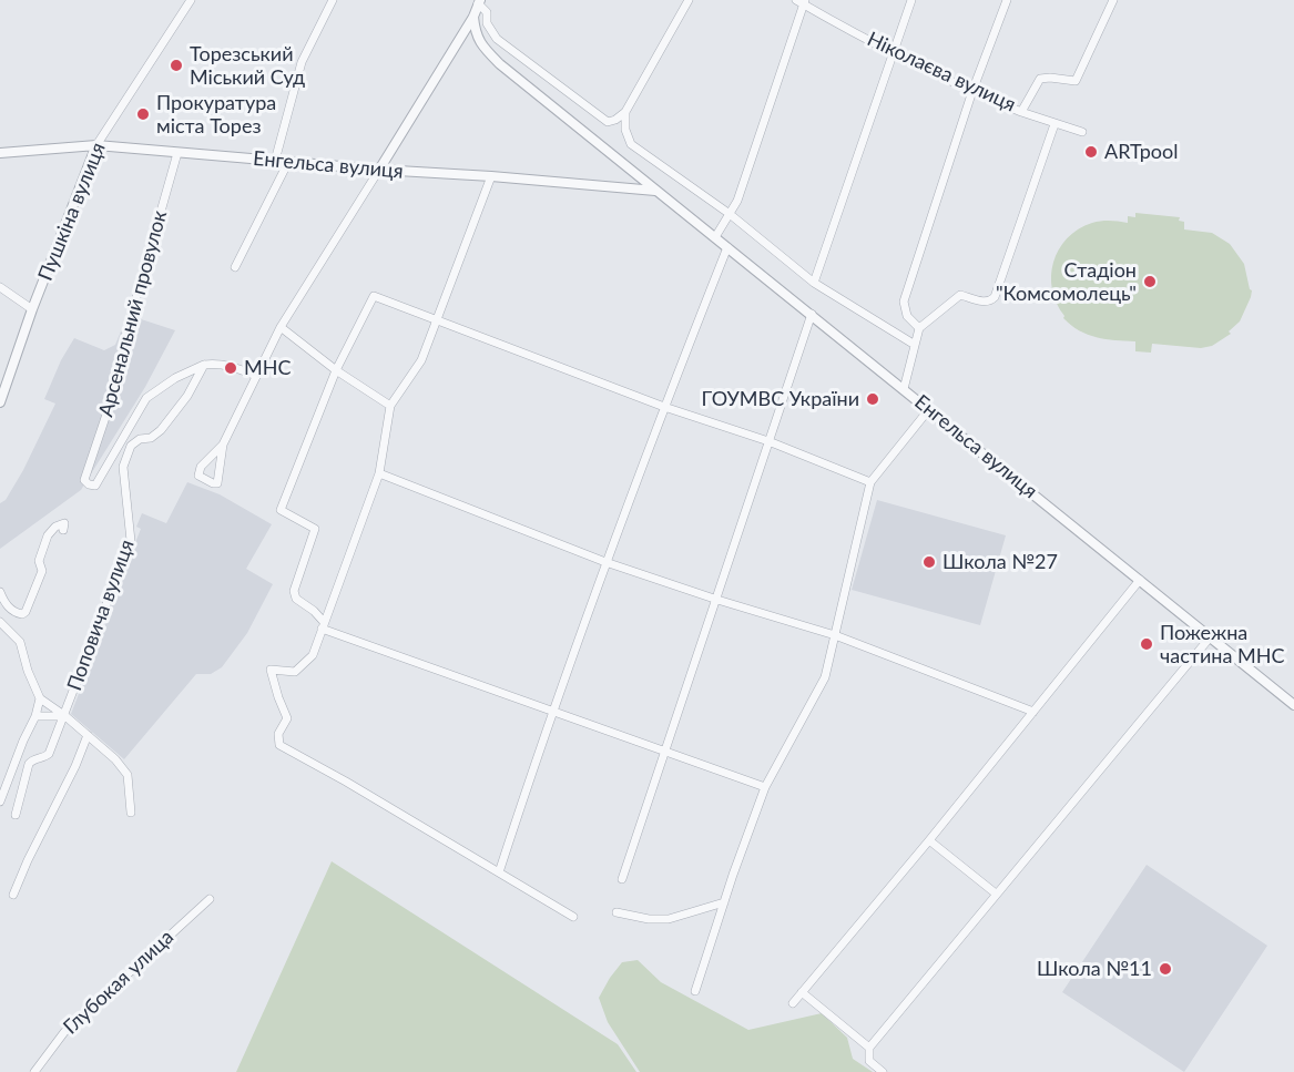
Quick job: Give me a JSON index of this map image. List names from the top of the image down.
{
  "streets": {
    "street": [
      "Ніколаєва вулиця",
      "Енгельса вулиця",
      "Пушкіна вулиця",
      "Арсенальний провулок",
      "Поповича вулиця",
      "Глубокая улица"
    ]
  },
  "crossings": [
    ["Енгельса вулиця", "Пушкіна вулиця"],
    ["Енгельса вулиця", "Арсенальний провулок"],
    ["Арсенальний провулок", "Поповича вулиця"]
  ],
  "places": [
    "Торезський Міський Суд",
    "Прокуратура міста Торез",
    "ARTpool",
    "Стадіон \"Комсомолець\"",
    "МНС",
    "ГОУМВС України",
    "Школа №27",
    "Пожежна частина МНС",
    "Школа №11"
  ]
}
